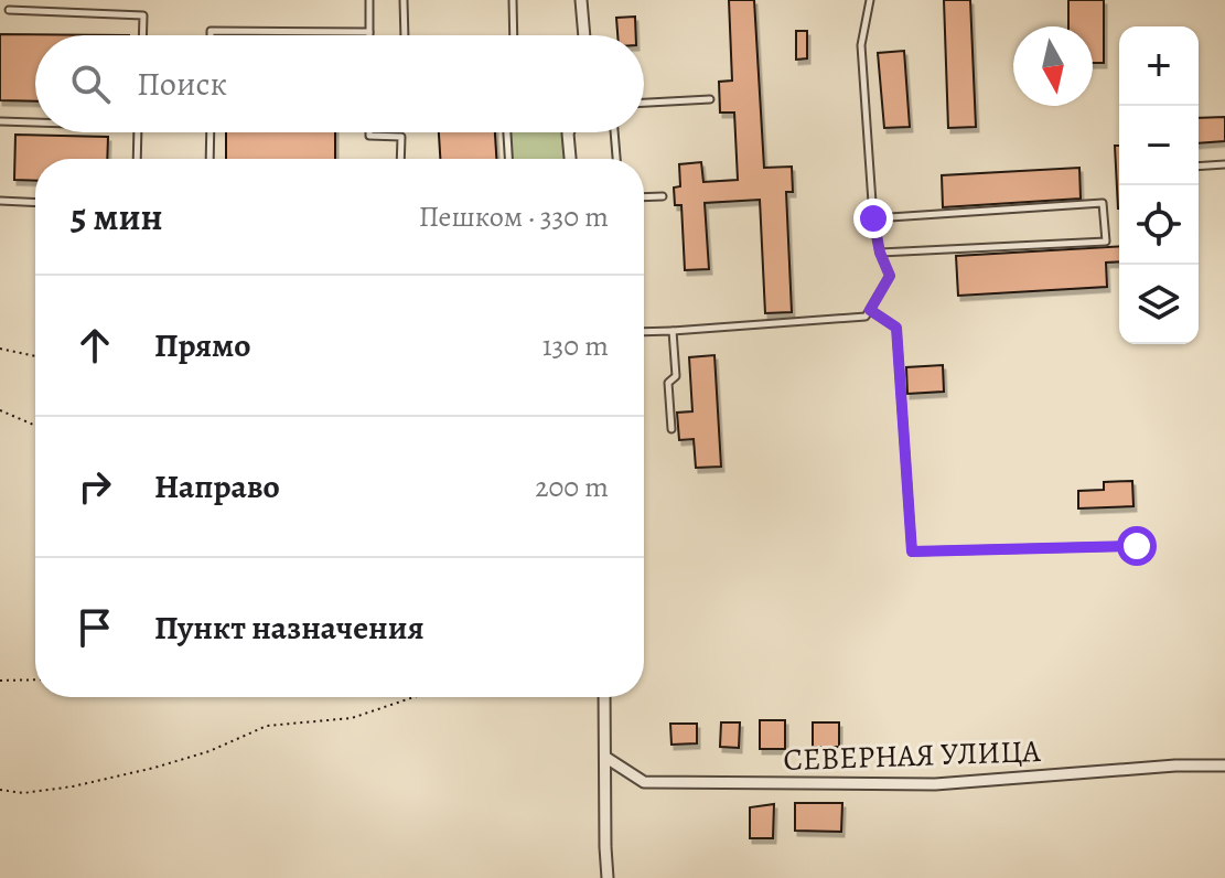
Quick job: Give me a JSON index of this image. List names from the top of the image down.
{
  "streets": {
    "street": ["СЕВЕРНАЯ УЛИЦА"]
  },
  "north": "bottom",
  "page": {
    "map_buttons": ["+", "−"],
    "search": "Поиск",
    "heading": ["5 мин", "Пешком · 330 m"],
    "list": [
      ["Прямо", "130 m"],
      ["Направо", "200 m"],
      "Пункт назначения"
    ]
  }
}
